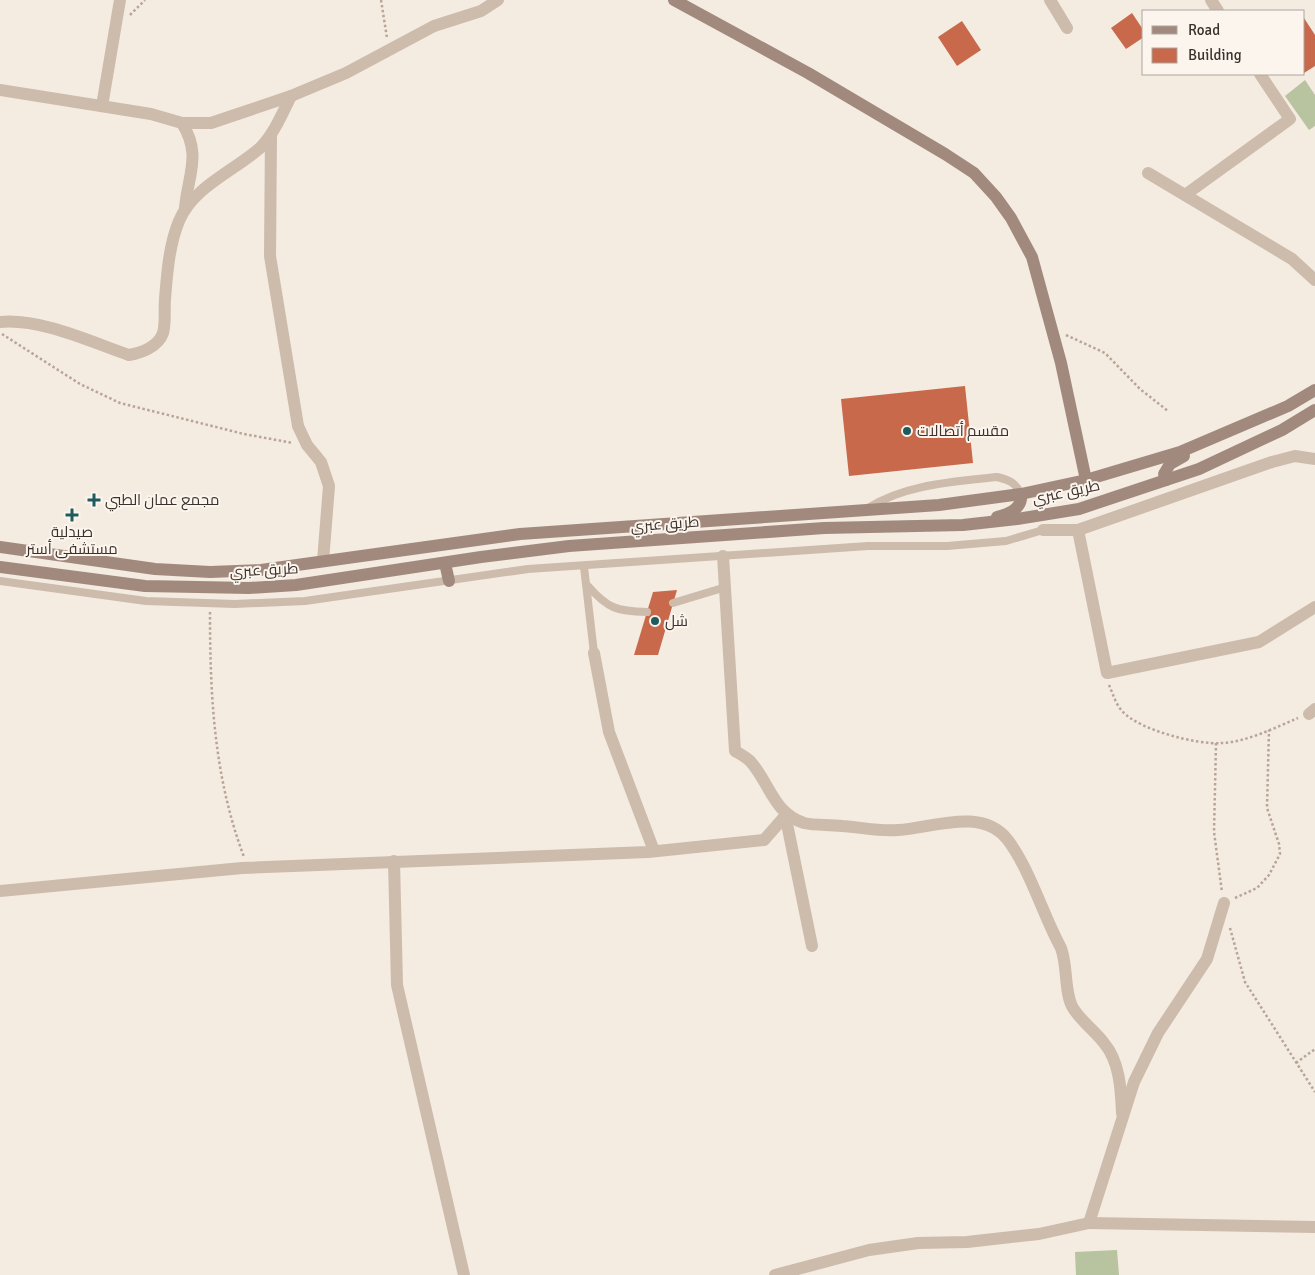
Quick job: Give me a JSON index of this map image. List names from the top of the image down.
{
  "streets": {
    "main road": ["طريق عبري"]
  },
  "places": {
    "other": ["مقسم أتصالات", "شل"],
    "health": ["مجمع عمان الطبي", "صيدلية مستشفى أستر"]
  },
  "legend": ["Road", "Building"]
}
